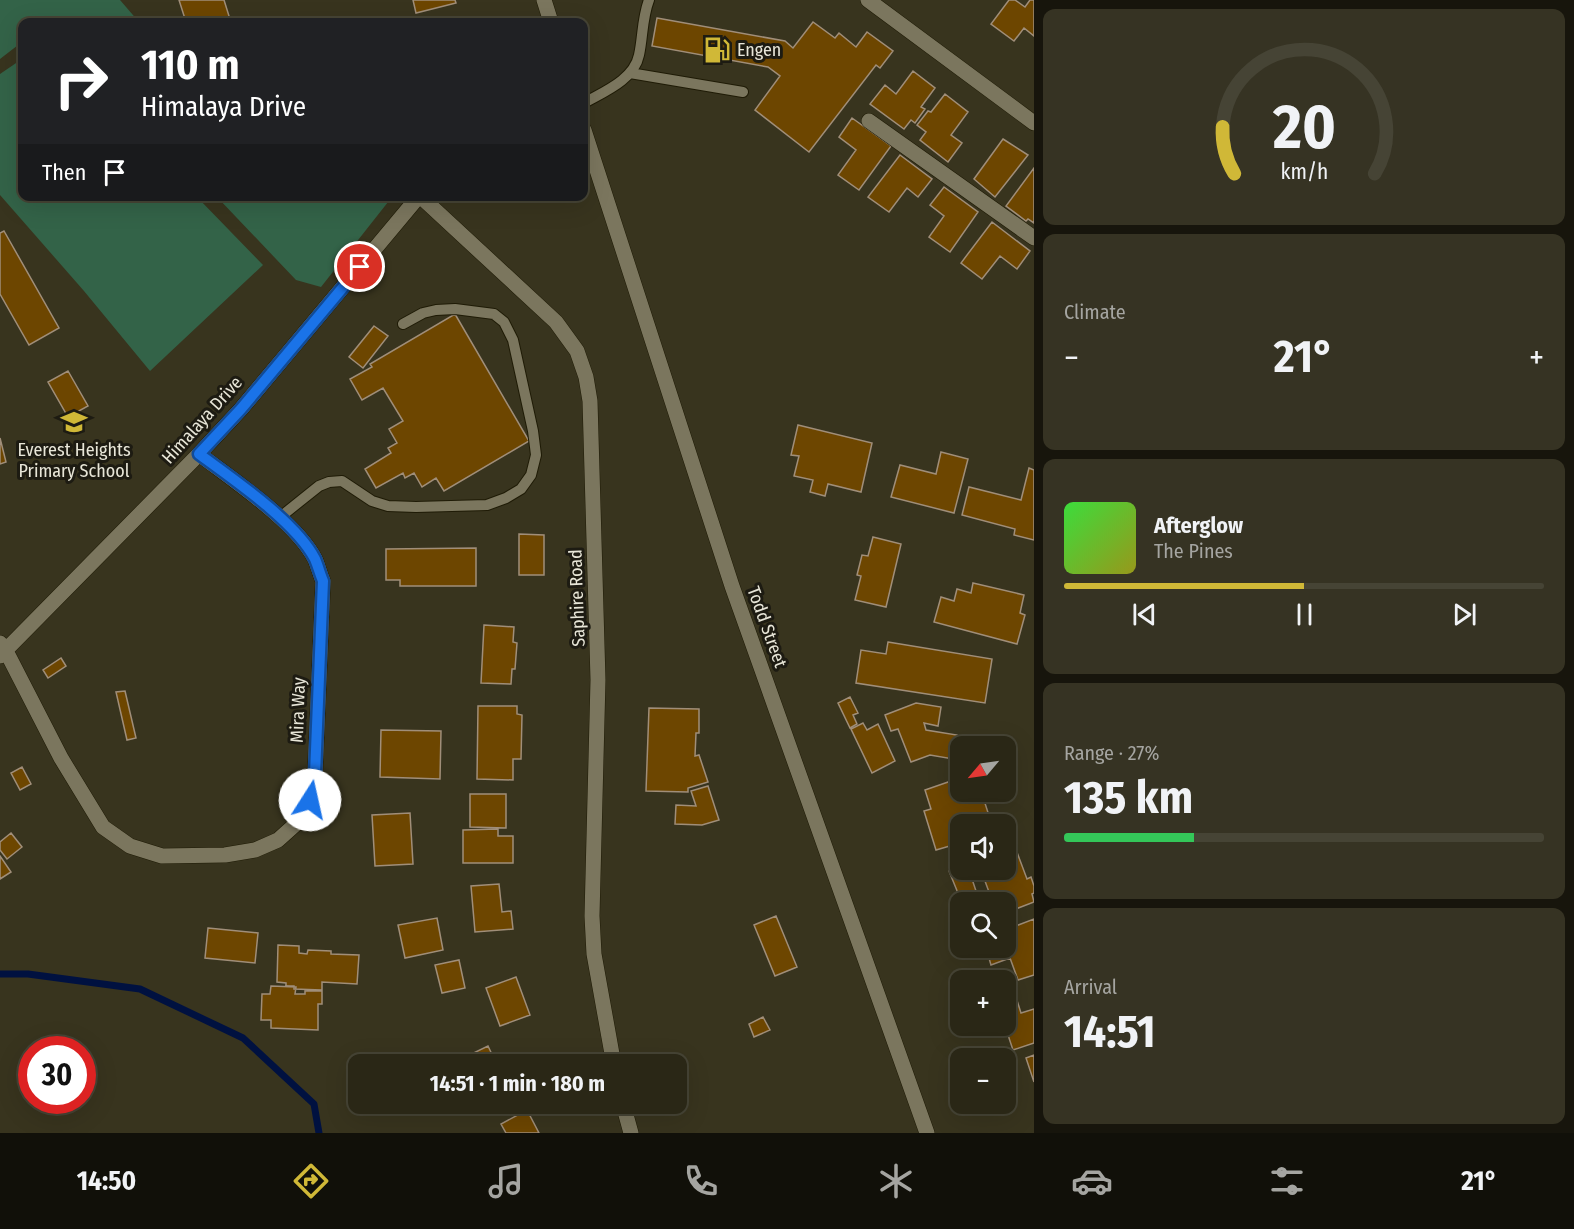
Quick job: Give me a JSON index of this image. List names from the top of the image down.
{
  "streets": {
    "street": [
      "Himalaya Drive",
      "Saphire Road",
      "Todd Street",
      "Mira Way"
    ]
  },
  "crossings": [
    ["Himalaya Drive", "Mira Way"]
  ],
  "places": {
    "fuel station": ["Engen"],
    "school or university": ["Everest Heights Primary School"]
  },
  "north": "bottom left",
  "page": {
    "turn": ["110 m", "Himalaya Drive"],
    "then": "Then",
    "tile": [
      "Climate",
      ["Range · 27%", "135 km"],
      ["Arrival", "14:51"]
    ],
    "heat": ["−", "21°", "+"],
    "song": ["Afterglow", "The Pines"],
    "map_buttons": ["+", "−"],
    "limit": "30",
    "trip": "14:51 · 1 min · 180 m",
    "tabs": ["14:50", "21°"],
    "gauge": ["20", "km/h"]
  }
}
